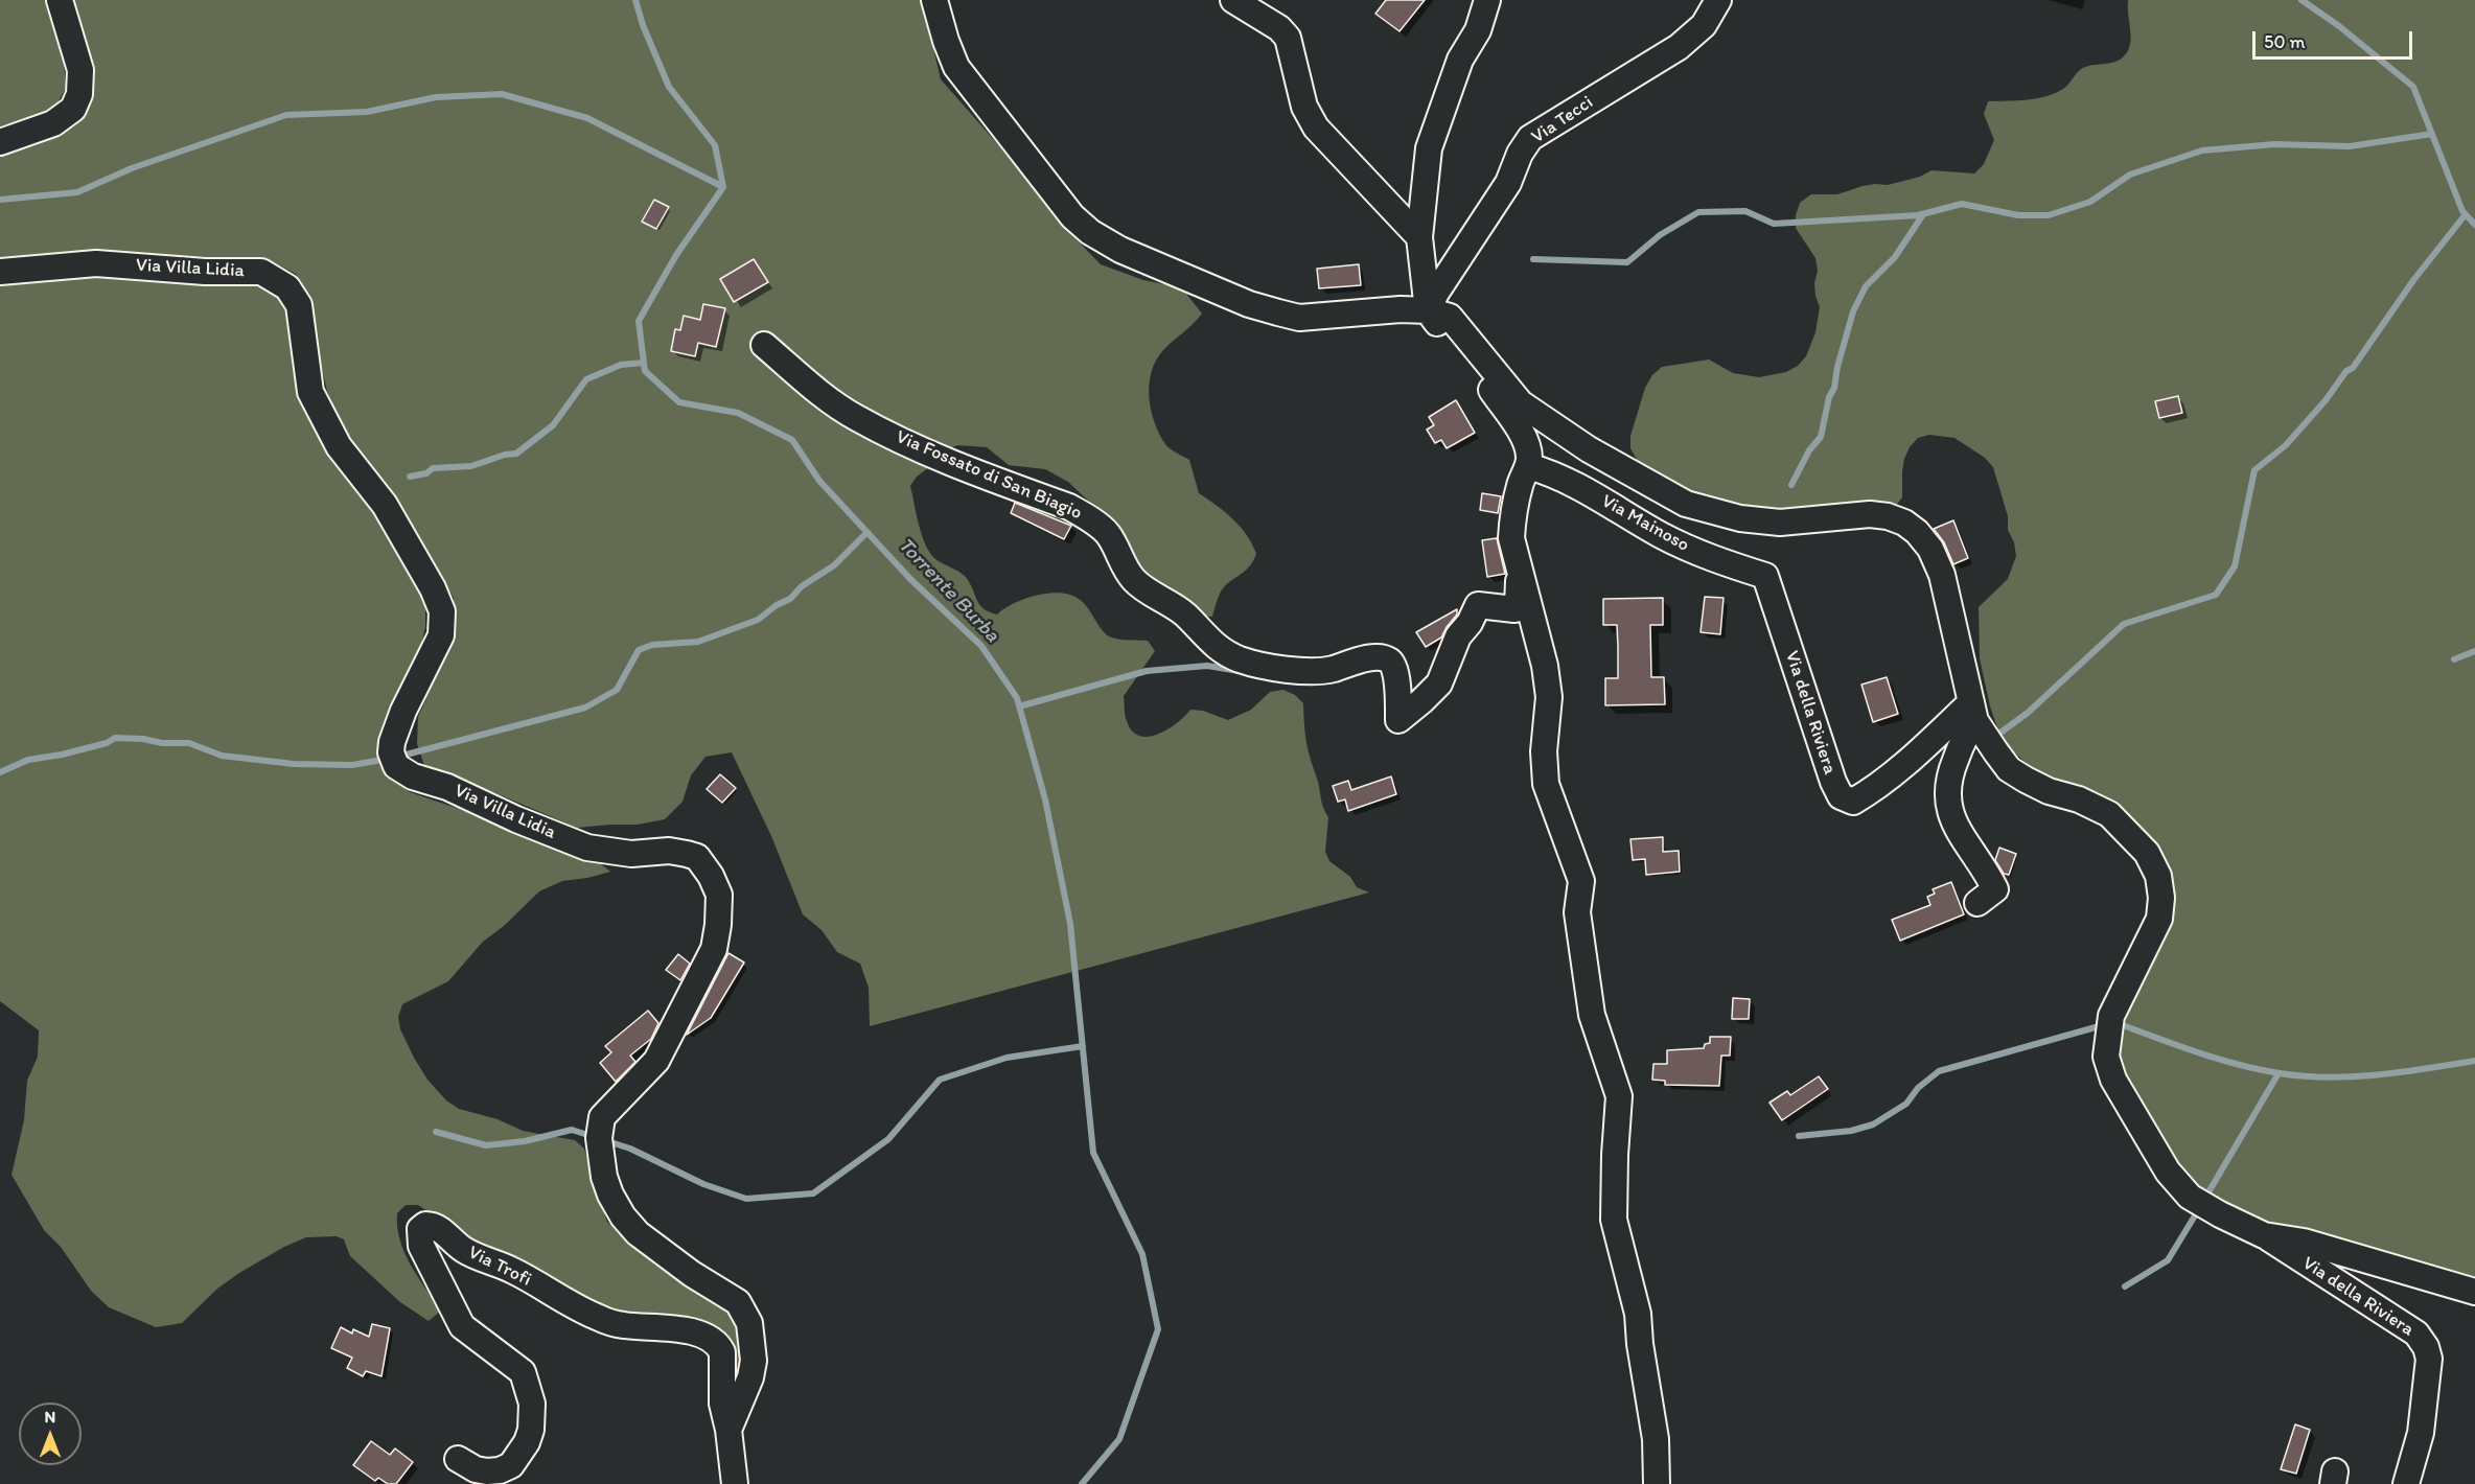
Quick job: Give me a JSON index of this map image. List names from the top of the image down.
{
  "streets": {
    "street": [
      "Via Tecci",
      "Via Villa Lidia",
      "Via Fossato di San Biagio",
      "Via Mainoso",
      "Via della Riviera",
      "Via Trofi"
    ]
  },
  "crossings": [
    ["Via Villa Lidia", "Via Trofi"],
    ["Via Mainoso", "Via della Riviera"]
  ],
  "water": ["Torrente Burba"],
  "scale_bar": "50 m",
  "north": "top"
}
